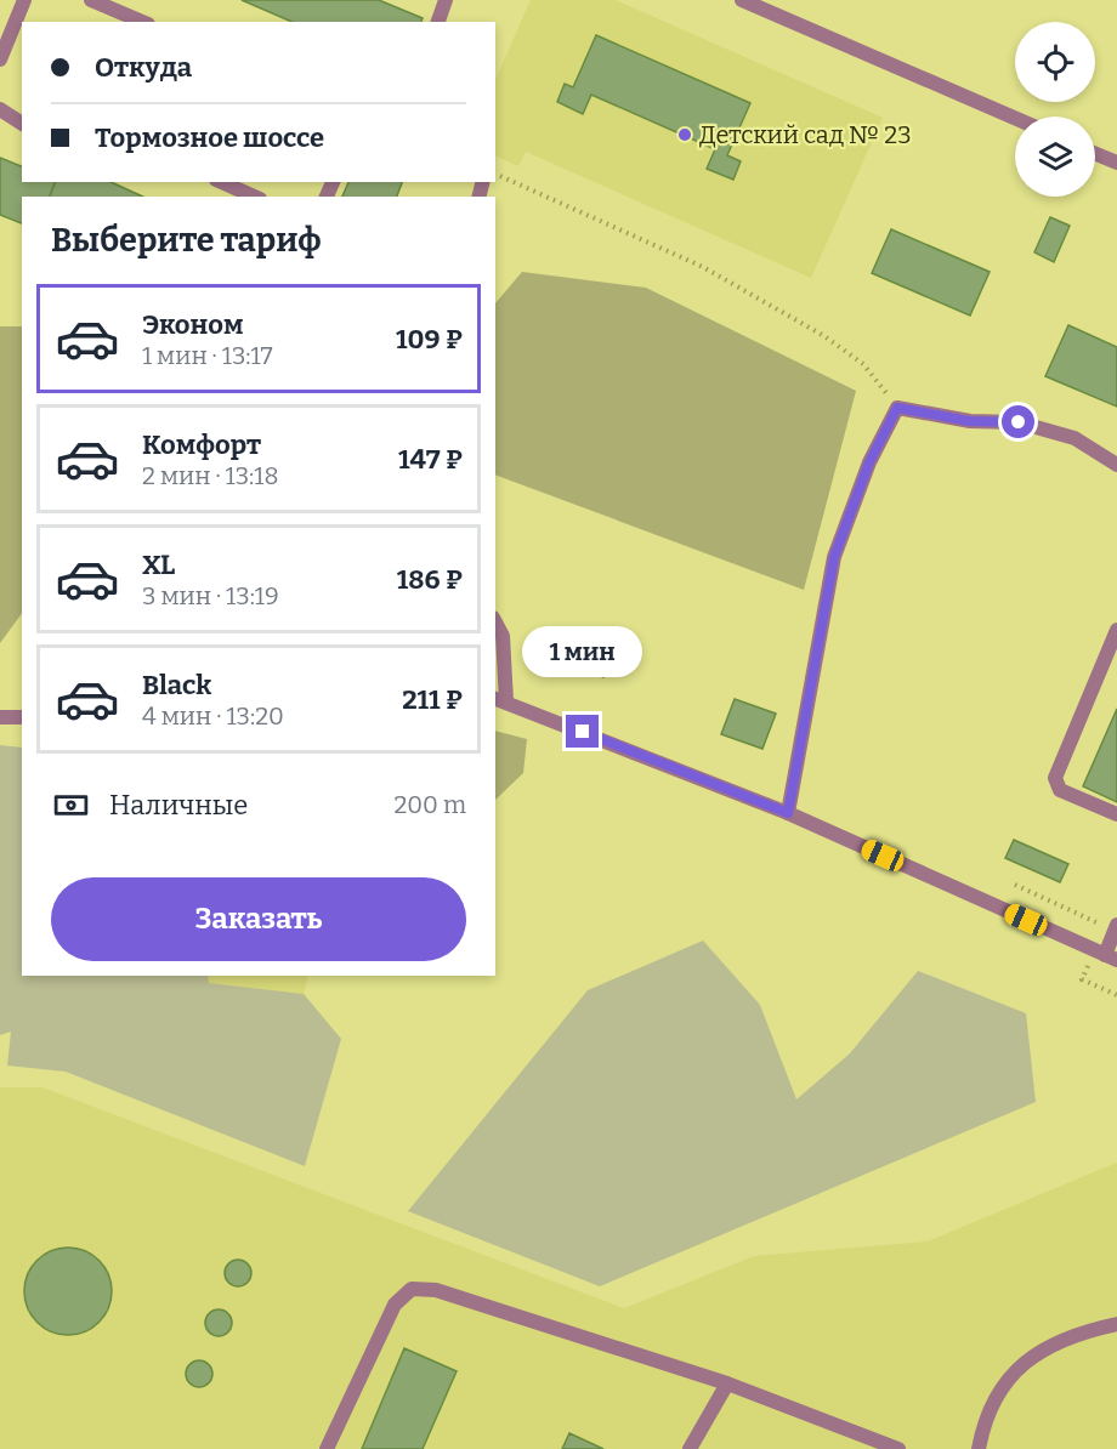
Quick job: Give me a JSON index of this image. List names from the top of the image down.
{
  "places": ["Детский сад № 23"],
  "page": {
    "banner": ["Откуда", "Тормозное шоссе"],
    "heading": "Выберите тариф",
    "list": [
      {
        "name": "Эконом",
        "note": "1 мин · 13:17",
        "value": "109 ₽"
      },
      {
        "name": "Комфорт",
        "note": "2 мин · 13:18",
        "value": "147 ₽"
      },
      {
        "name": "XL",
        "note": "3 мин · 13:19",
        "value": "186 ₽"
      },
      {
        "name": "Black",
        "note": "4 мин · 13:20",
        "value": "211 ₽"
      }
    ],
    "bubble": "1 мин",
    "pay": ["Наличные", "200 m"],
    "buttons": "Заказать"
  }
}
